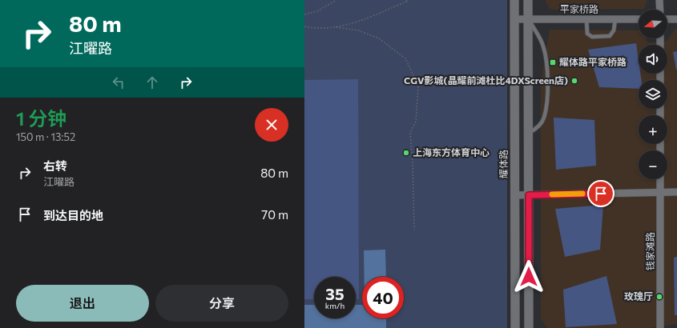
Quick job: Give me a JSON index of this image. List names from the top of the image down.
{
  "streets": {
    "street": ["平家桥路", "耀体路", "钱家滩路"]
  },
  "crossings": [
    ["平家桥路", "耀体路"]
  ],
  "places": {
    "transit": ["耀体路平家桥路"],
    "other": ["CGV影城(晶耀前滩杜比4DXScreen店)", "上海东方体育中心", "玫瑰厅"]
  },
  "north": "left",
  "page": {
    "turn": ["80 m", "江曜路"],
    "map_buttons": ["+", "−"],
    "heading": ["1 分钟", "150 m · 13:52"],
    "list": [
      {
        "name": "右转",
        "note": "江曜路",
        "value": "80 m"
      },
      {
        "name": "到达目的地",
        "value": "70 m"
      }
    ],
    "speed": "35 km/h",
    "limit": "40",
    "buttons": ["退出", "分享"]
  }
}
